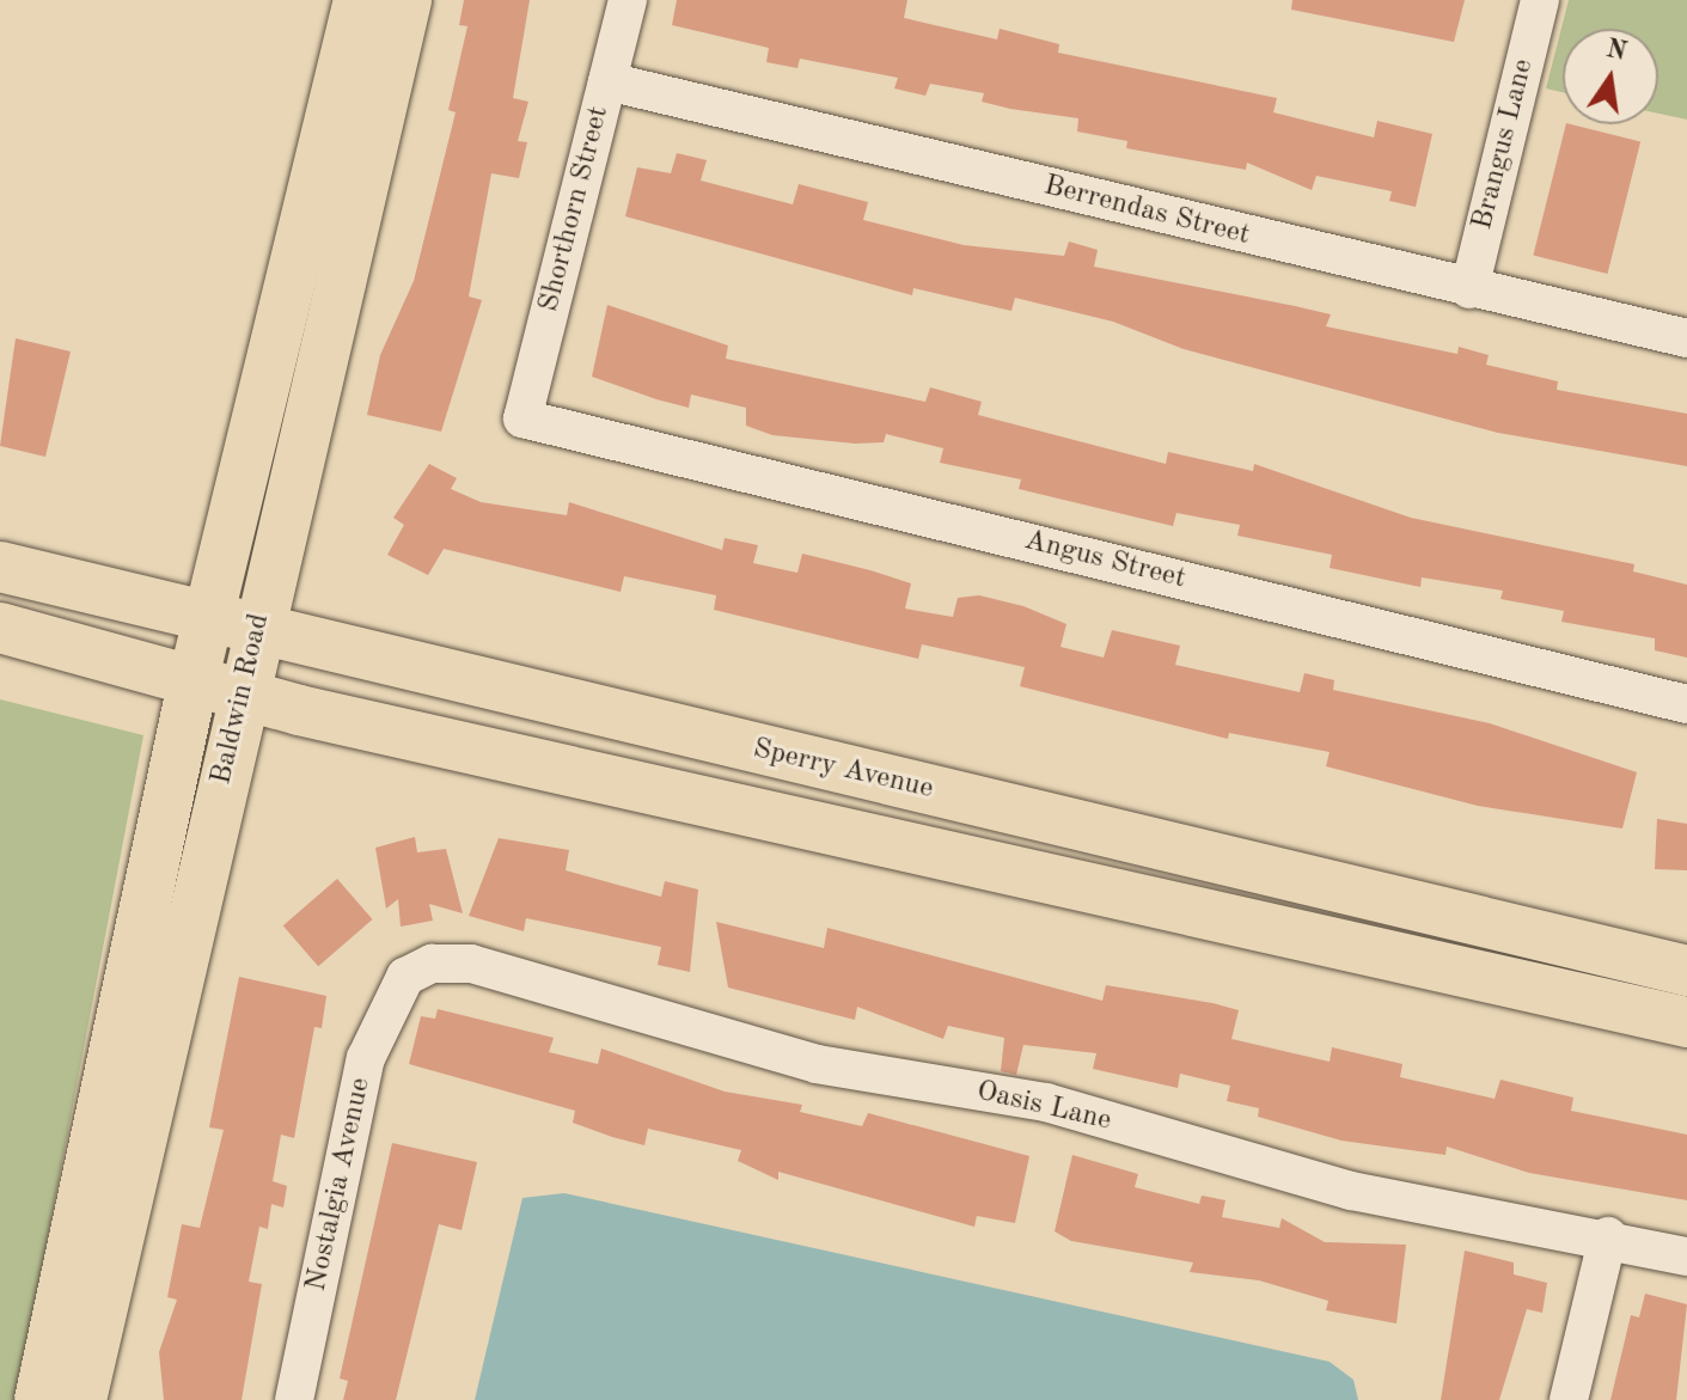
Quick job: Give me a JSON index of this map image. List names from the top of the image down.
{
  "streets": {
    "main road": ["Baldwin Road", "Sperry Avenue"],
    "street": [
      "Brangus Lane",
      "Shorthorn Street",
      "Berrendas Street",
      "Angus Street",
      "Oasis Lane",
      "Nostalgia Avenue"
    ]
  },
  "crossings": [
    ["Brangus Lane", "Berrendas Street"],
    ["Shorthorn Street", "Berrendas Street"],
    ["Shorthorn Street", "Angus Street"],
    ["Baldwin Road", "Sperry Avenue"],
    ["Oasis Lane", "Nostalgia Avenue"]
  ],
  "north": "top"
}
